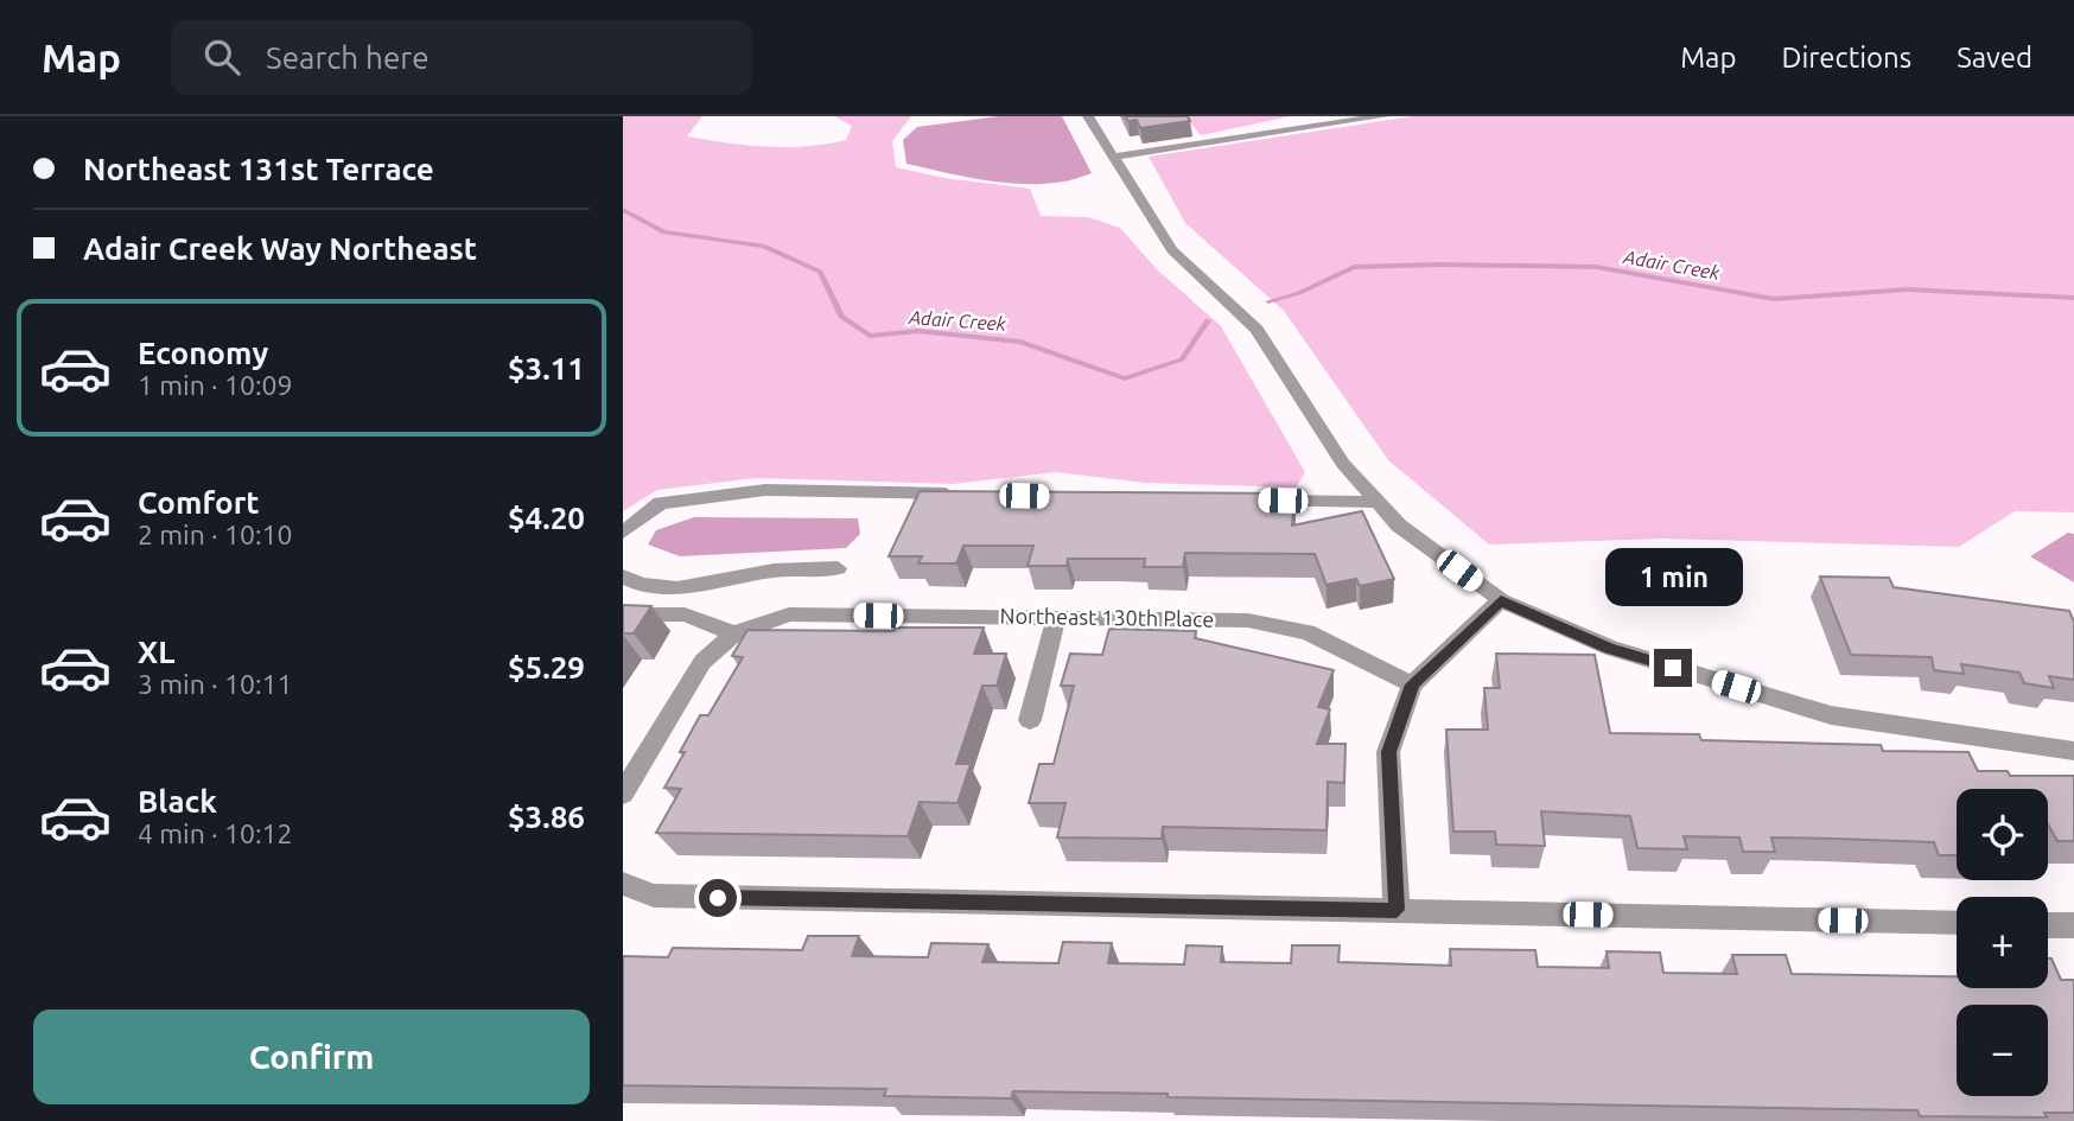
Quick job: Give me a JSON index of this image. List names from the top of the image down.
{
  "streets": {
    "street": ["Northeast 130th Place"]
  },
  "water": ["Adair Creek"],
  "page": {
    "header": "Map",
    "search": "Search here",
    "nav": ["Map", "Directions", "Saved"],
    "banner": ["Northeast 131st Terrace", "Adair Creek Way Northeast"],
    "list": [
      {
        "name": "Economy",
        "note": "1 min · 10:09",
        "value": "$3.11"
      },
      {
        "name": "Comfort",
        "note": "2 min · 10:10",
        "value": "$4.20"
      },
      {
        "name": "XL",
        "note": "3 min · 10:11",
        "value": "$5.29"
      },
      {
        "name": "Black",
        "note": "4 min · 10:12",
        "value": "$3.86"
      }
    ],
    "bubble": "1 min",
    "map_buttons": ["+", "−"],
    "buttons": "Confirm"
  }
}
